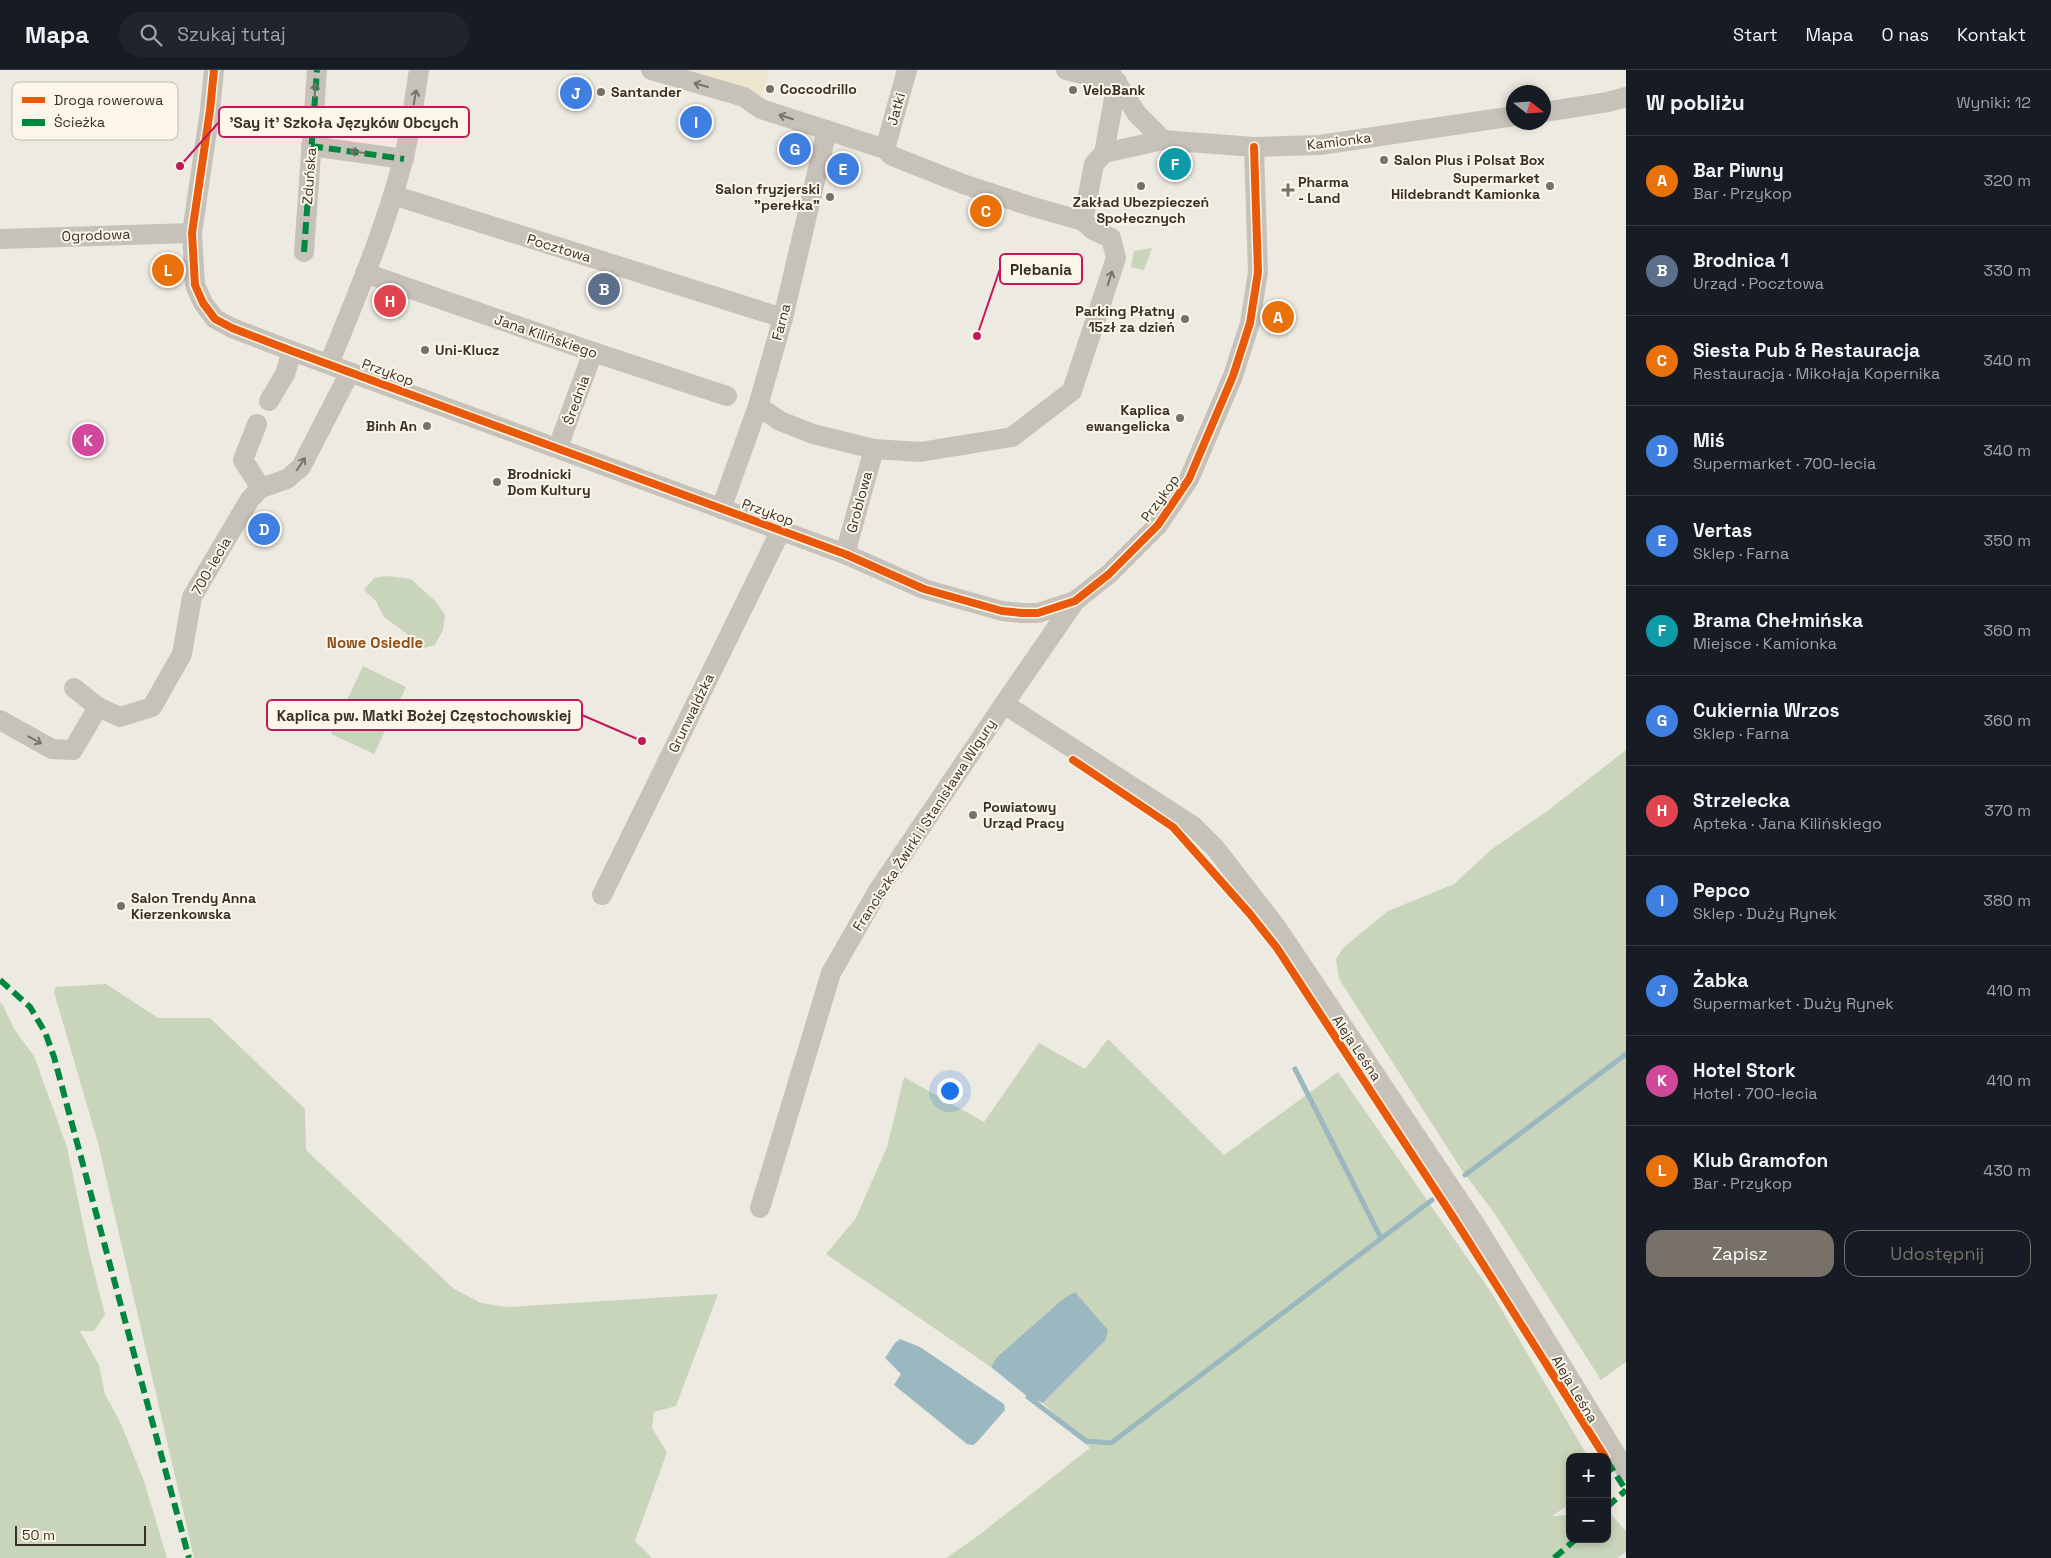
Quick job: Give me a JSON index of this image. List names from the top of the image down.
{
  "streets": {
    "street": [
      "Jatki",
      "Kamionka",
      "Zduńska",
      "Ogrodowa",
      "Pocztowa",
      "Farna",
      "Jana Kilińskiego",
      "Przykop",
      "Średnia",
      "Groblowa",
      "700-lecia",
      "Grunwaldzka",
      "Franciszka Żwirki i Stanisława Wigury",
      "Aleja Leśna"
    ]
  },
  "crossings": [
    ["Kamionka", "Przykop"],
    ["Ogrodowa", "Przykop"],
    ["Pocztowa", "Farna"],
    ["Farna", "Przykop"],
    ["Jana Kilińskiego", "Średnia"],
    ["Przykop", "Średnia"],
    ["Przykop", "Groblowa"],
    ["Przykop", "Grunwaldzka"],
    ["Przykop", "Franciszka Żwirki i Stanisława Wigury"],
    ["Franciszka Żwirki i Stanisława Wigury", "Aleja Leśna"]
  ],
  "districts": ["Nowe Osiedle"],
  "places": {
    "other": [
      "Coccodrillo",
      "VeloBank",
      "Santander",
      "Salon Plus i Polsat Box",
      "'Say it' Szkoła Języków Obcych",
      "Zakład Ubezpieczeń Społecznych",
      "Supermarket Hildebrandt Kamionka",
      "Salon fryzjerski \"perełka\"",
      "Parking Płatny 15zł za dzień",
      "Plebania",
      "Uni-Klucz",
      "Kaplica ewangelicka",
      "Binh An",
      "Brodnicki Dom Kultury",
      "Kaplica pw. Matki Bożej Częstochowskiej",
      "Powiatowy Urząd Pracy",
      "Salon Trendy Anna Kierzenkowska"
    ],
    "health": ["Pharma - Land"]
  },
  "legend": ["Droga rowerowa", "Ścieżka"],
  "scale_bar": "50 m",
  "north": "right",
  "page": {
    "header": "Mapa",
    "search": "Szukaj tutaj",
    "nav": [
      "Start",
      "Mapa",
      "O nas",
      "Kontakt"
    ],
    "heading": ["W pobliżu", "Wyniki: 12"],
    "pins": [
      "J",
      "I",
      "G",
      "F",
      "E",
      "C",
      "L",
      "B",
      "H",
      "A",
      "K",
      "D"
    ],
    "list": [
      {
        "mark": "A",
        "name": "Bar Piwny",
        "note": "Bar · Przykop",
        "value": "320 m"
      },
      {
        "mark": "B",
        "name": "Brodnica 1",
        "note": "Urząd · Pocztowa",
        "value": "330 m"
      },
      {
        "mark": "C",
        "name": "Siesta Pub & Restauracja",
        "note": "Restauracja · Mikołaja Kopernika",
        "value": "340 m"
      },
      {
        "mark": "D",
        "name": "Miś",
        "note": "Supermarket · 700-lecia",
        "value": "340 m"
      },
      {
        "mark": "E",
        "name": "Vertas",
        "note": "Sklep · Farna",
        "value": "350 m"
      },
      {
        "mark": "F",
        "name": "Brama Chełmińska",
        "note": "Miejsce · Kamionka",
        "value": "360 m"
      },
      {
        "mark": "G",
        "name": "Cukiernia Wrzos",
        "note": "Sklep · Farna",
        "value": "360 m"
      },
      {
        "mark": "H",
        "name": "Strzelecka",
        "note": "Apteka · Jana Kilińskiego",
        "value": "370 m"
      },
      {
        "mark": "I",
        "name": "Pepco",
        "note": "Sklep · Duży Rynek",
        "value": "380 m"
      },
      {
        "mark": "J",
        "name": "Żabka",
        "note": "Supermarket · Duży Rynek",
        "value": "410 m"
      },
      {
        "mark": "K",
        "name": "Hotel Stork",
        "note": "Hotel · 700-lecia",
        "value": "410 m"
      },
      {
        "mark": "L",
        "name": "Klub Gramofon",
        "note": "Bar · Przykop",
        "value": "430 m"
      }
    ],
    "buttons": ["Zapisz", "Udostępnij"],
    "map_buttons": ["+", "−"],
    "scale": "50 m"
  }
}
